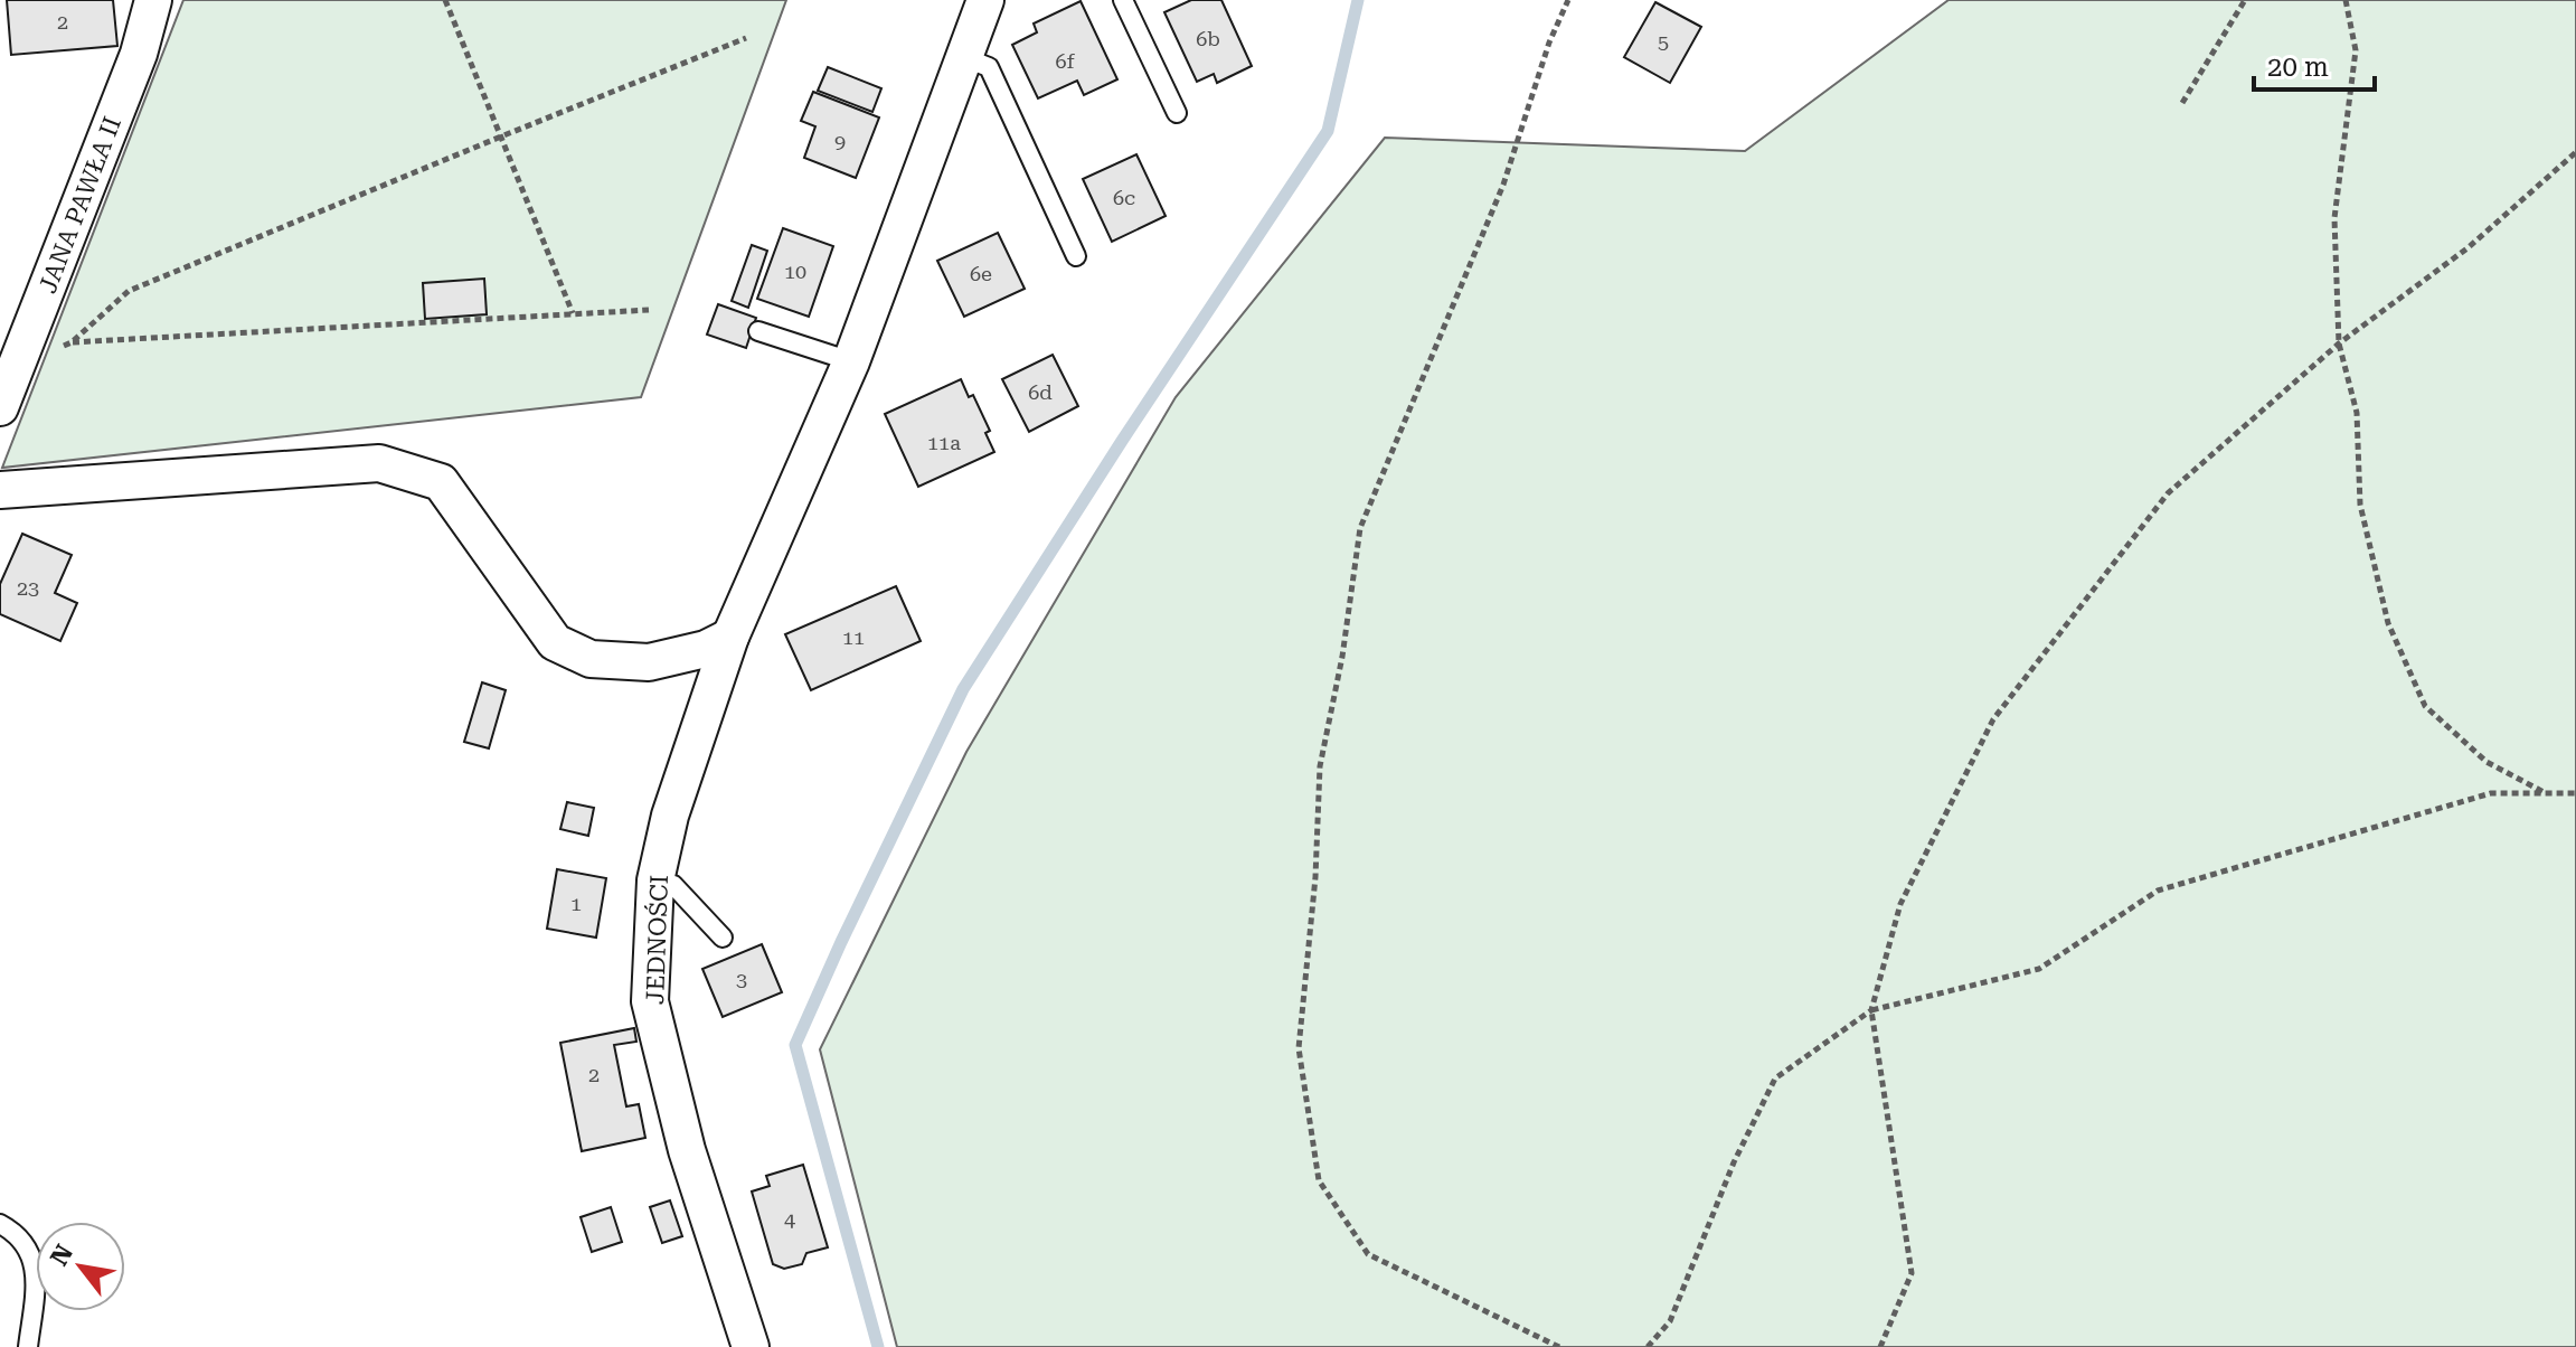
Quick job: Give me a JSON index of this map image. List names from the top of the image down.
{
  "streets": {
    "street": ["JANA PAWŁA II", "JEDNOŚCI"]
  },
  "house_numbers": [
    "2",
    "6b",
    "5",
    "6f",
    "9",
    "6c",
    "10",
    "6e",
    "6d",
    "11a",
    "23",
    "11",
    "1",
    "3",
    "2",
    "4"
  ],
  "scale_bar": "20 m",
  "north": "top left"
}
